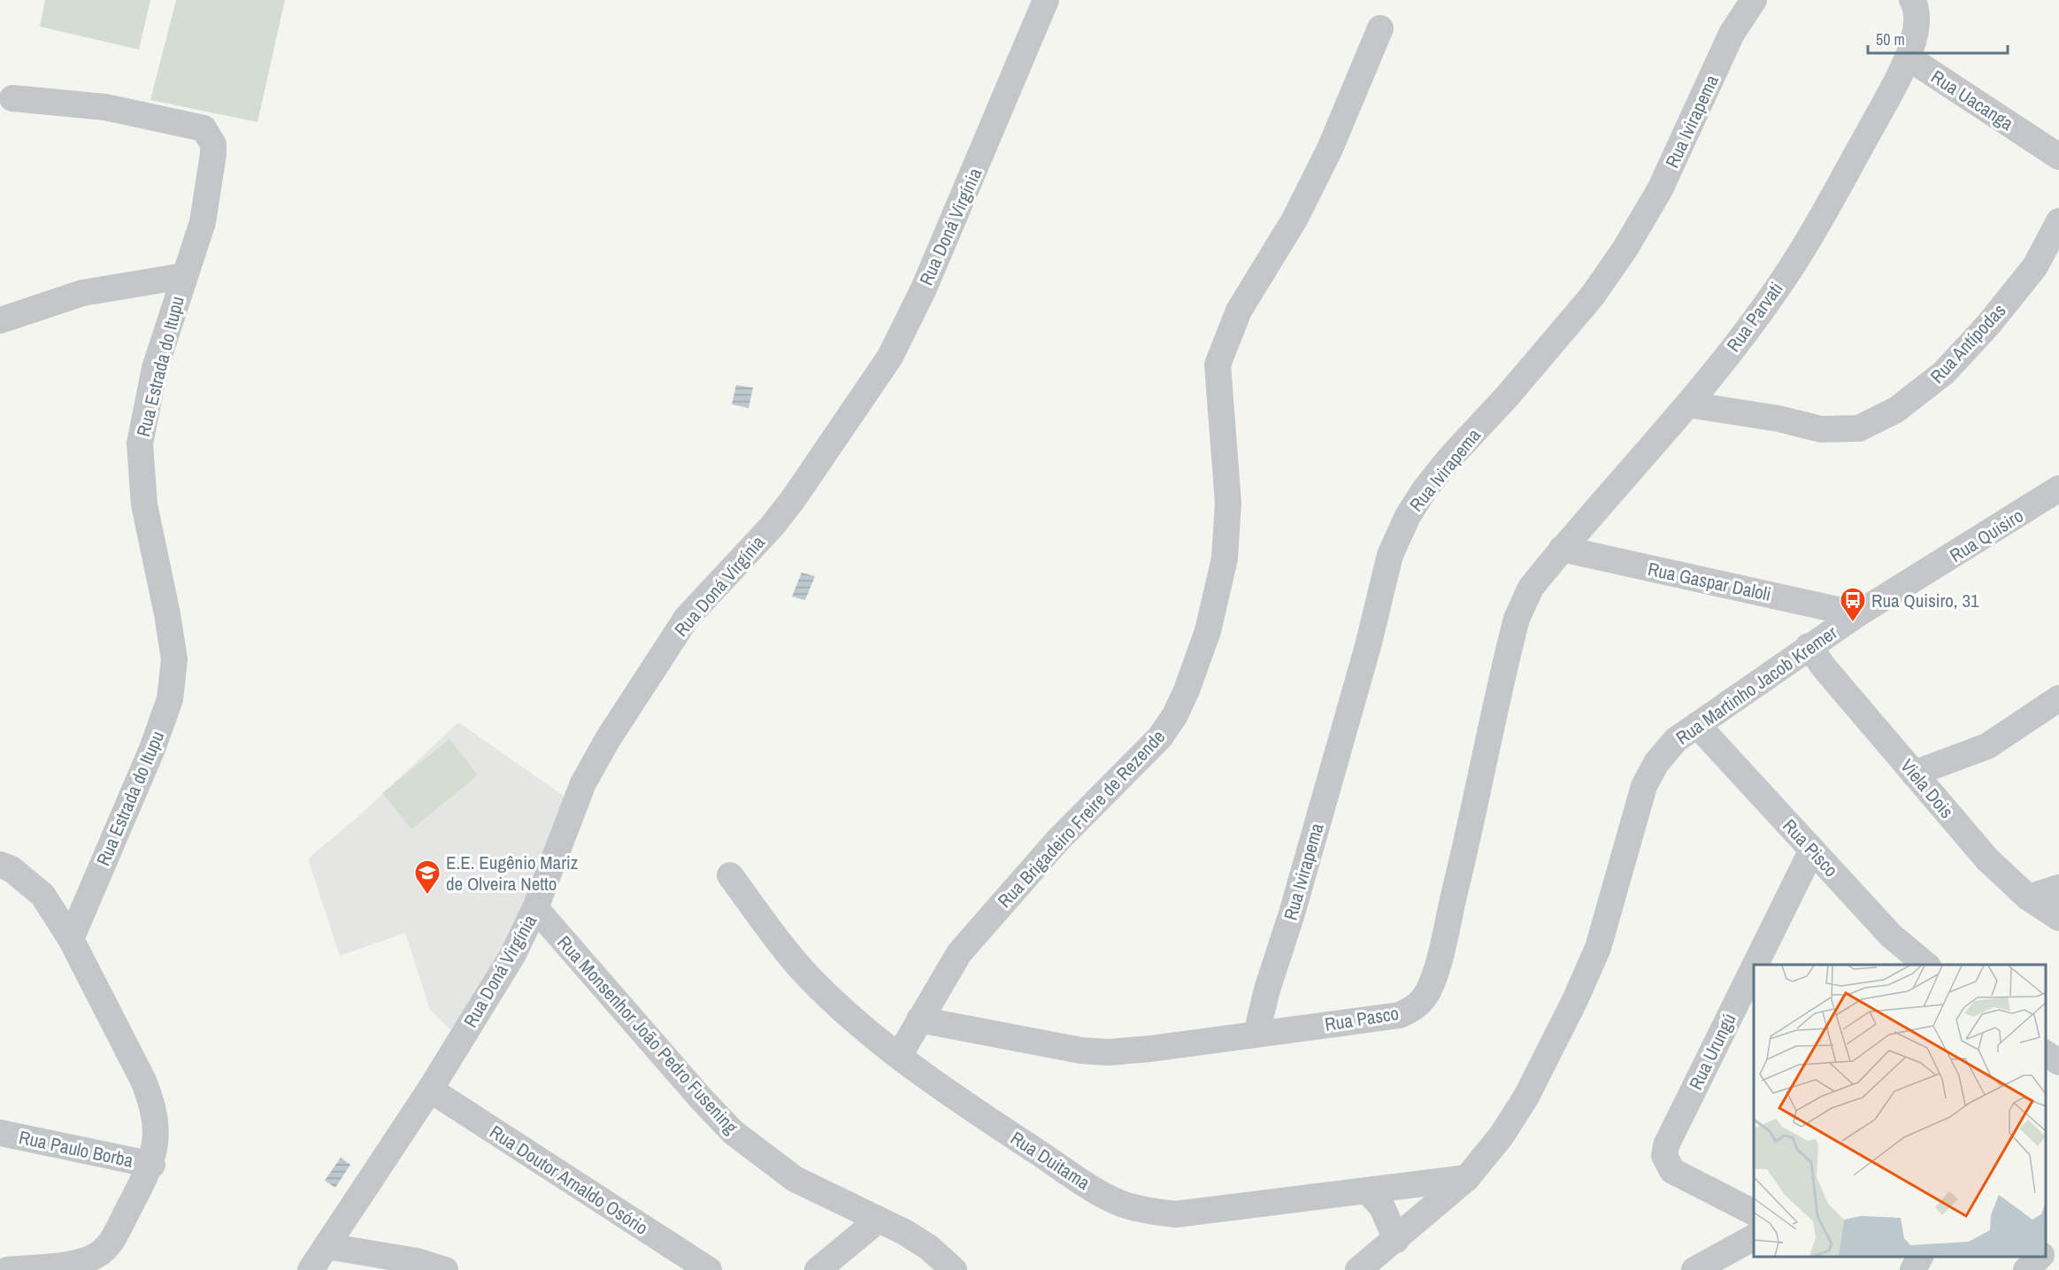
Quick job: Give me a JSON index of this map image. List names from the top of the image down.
{
  "streets": {
    "street": [
      "Rua Uacanga",
      "Rua Ivirapema",
      "Rua Doná Virgínia",
      "Rua Parvati",
      "Rua Antípodas",
      "Rua Estrada do Itupu",
      "Rua Quisiro",
      "Rua Gaspar Daloli",
      "Rua Martinho Jacob Kremer",
      "Viela Dois",
      "Rua Brigadeiro Freire de Rezende",
      "Rua Pisco",
      "Rua Pasco",
      "Rua Monsenhor João Pedro Fusening",
      "Rua Urungú",
      "Rua Paulo Borba",
      "Rua Duitama",
      "Rua Doutor Arnaldo Osório"
    ]
  },
  "crossings": [
    ["Rua Uacanga", "Rua Parvati"],
    ["Rua Ivirapema", "Rua Pasco"],
    ["Rua Doná Virgínia", "Rua Monsenhor João Pedro Fusening"],
    ["Rua Doná Virgínia", "Rua Doutor Arnaldo Osório"],
    ["Rua Parvati", "Rua Antípodas"],
    ["Rua Parvati", "Rua Gaspar Daloli"],
    ["Rua Parvati", "Rua Pasco"],
    ["Rua Quisiro", "Rua Martinho Jacob Kremer"],
    ["Rua Gaspar Daloli", "Rua Martinho Jacob Kremer"],
    ["Rua Gaspar Daloli", "Rua Pasco"],
    ["Rua Martinho Jacob Kremer", "Viela Dois"],
    ["Rua Martinho Jacob Kremer", "Rua Pisco"],
    ["Rua Martinho Jacob Kremer", "Rua Duitama"],
    ["Rua Brigadeiro Freire de Rezende", "Rua Pasco"],
    ["Rua Brigadeiro Freire de Rezende", "Rua Duitama"],
    ["Rua Pisco", "Rua Urungú"]
  ],
  "places": {
    "bus stop": ["Rua Quisiro, 31"],
    "school or university": ["E.E. Eugênio Mariz de Olveira Netto"]
  },
  "scale_bar": "50 m"
}
